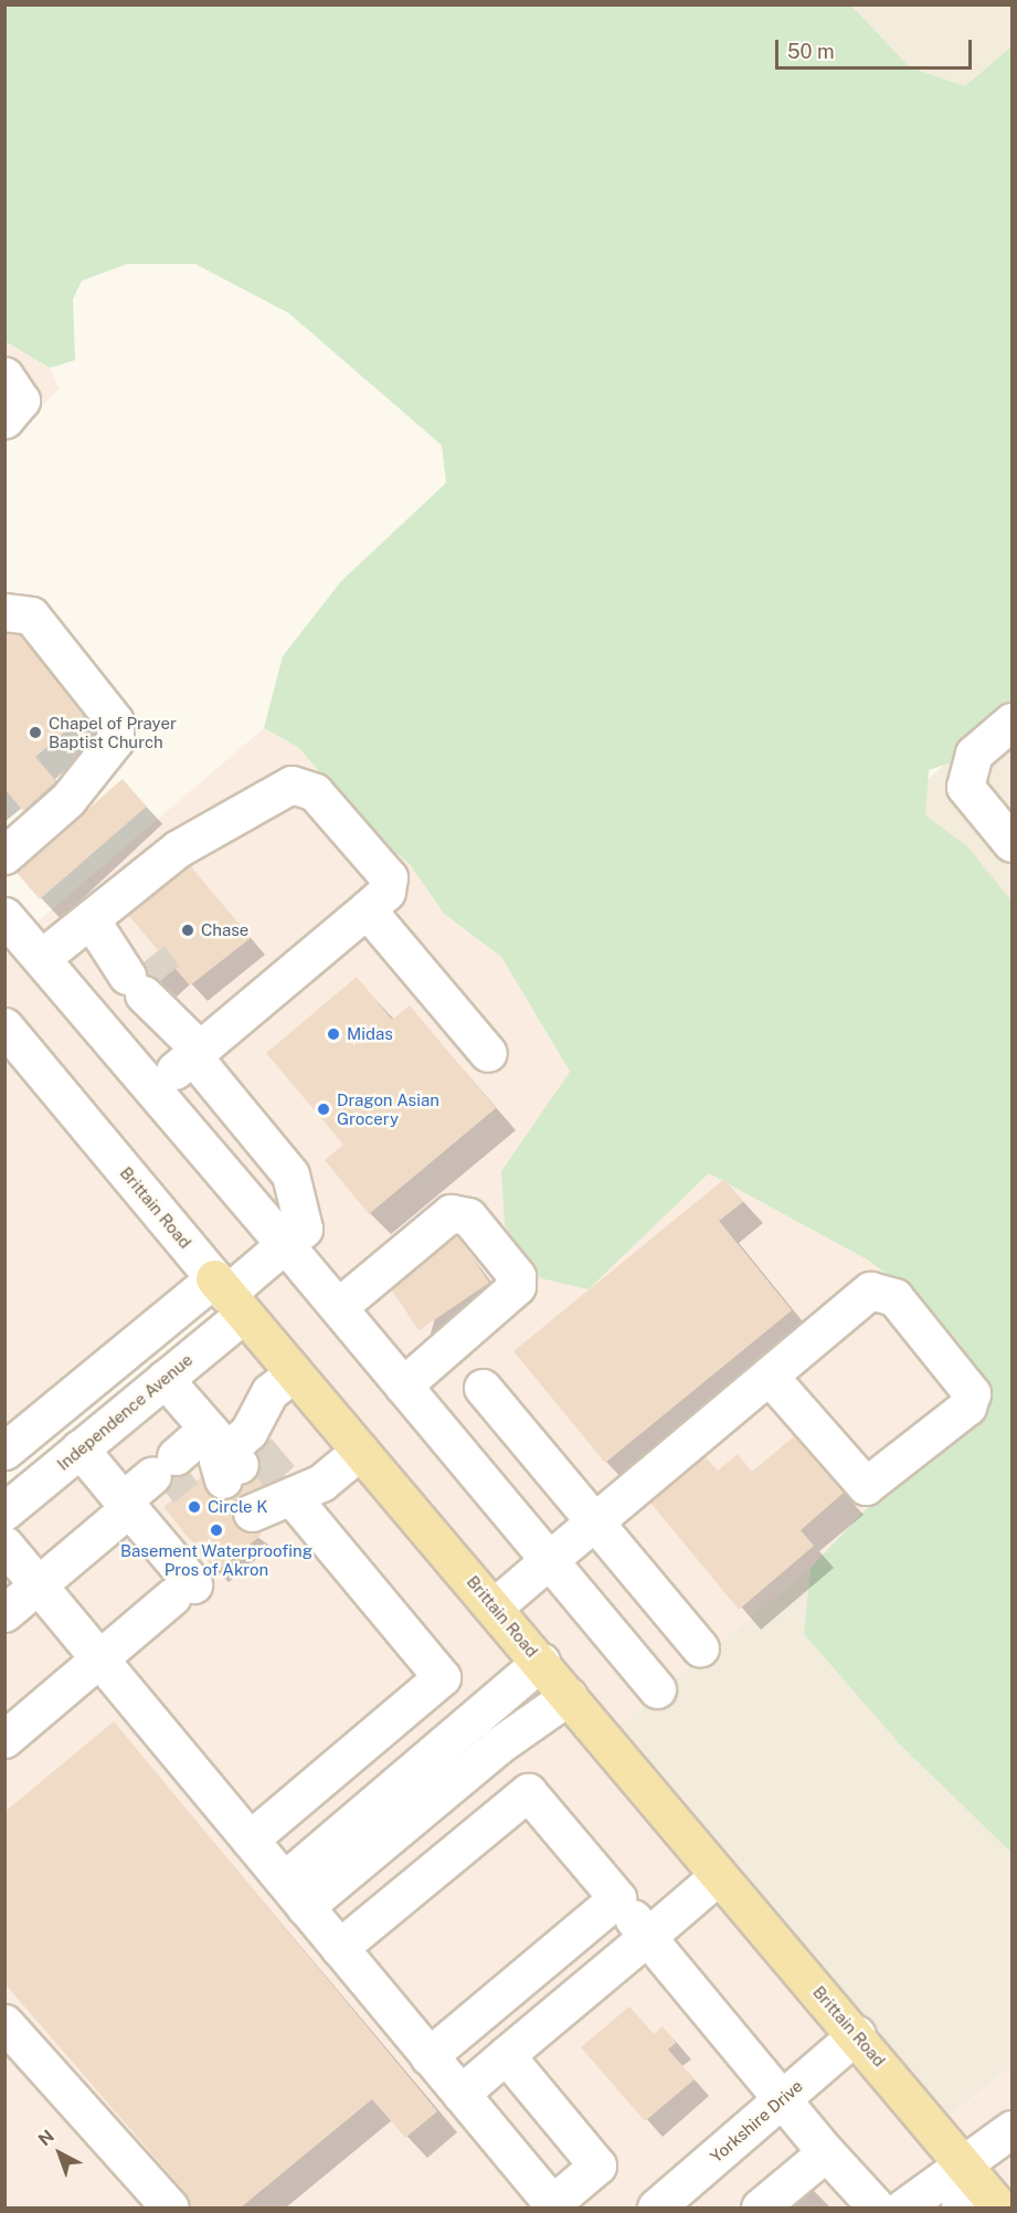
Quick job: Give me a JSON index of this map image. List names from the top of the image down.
{
  "streets": {
    "main road": ["Brittain Road"],
    "street": ["Independence Avenue", "Yorkshire Drive"]
  },
  "crossings": [
    ["Brittain Road", "Independence Avenue"],
    ["Brittain Road", "Yorkshire Drive"]
  ],
  "places": [
    "Chapel of Prayer Baptist Church",
    "Chase",
    "Midas",
    "Dragon Asian Grocery",
    "Circle K",
    "Basement Waterproofing Pros of Akron"
  ],
  "scale_bar": "50 m",
  "north": "top left"
}
